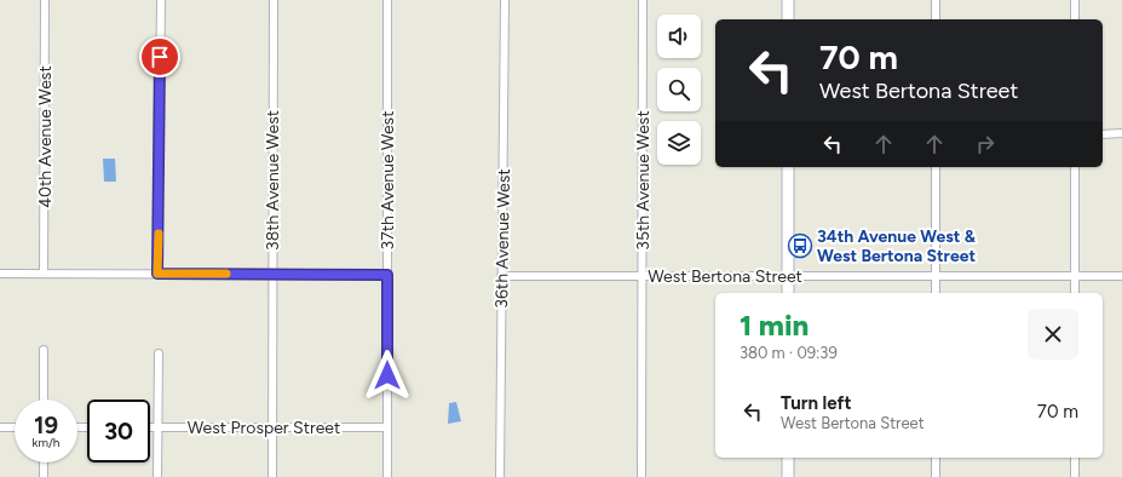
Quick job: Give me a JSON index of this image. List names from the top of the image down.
{
  "streets": {
    "street": [
      "40th Avenue West",
      "38th Avenue West",
      "37th Avenue West",
      "35th Avenue West",
      "36th Avenue West",
      "West Bertona Street",
      "West Prosper Street"
    ]
  },
  "crossings": [
    ["38th Avenue West", "West Prosper Street"],
    ["37th Avenue West", "West Prosper Street"],
    ["35th Avenue West", "West Bertona Street"],
    ["36th Avenue West", "West Bertona Street"]
  ],
  "places": {
    "bus stop": ["34th Avenue West & West Bertona Street"]
  },
  "page": {
    "turn": ["70 m", "West Bertona Street"],
    "heading": ["1 min", "380 m · 09:39"],
    "list": [
      {
        "name": "Turn left",
        "note": "West Bertona Street",
        "value": "70 m"
      }
    ],
    "speed": "19 km/h",
    "limit": "30"
  }
}
